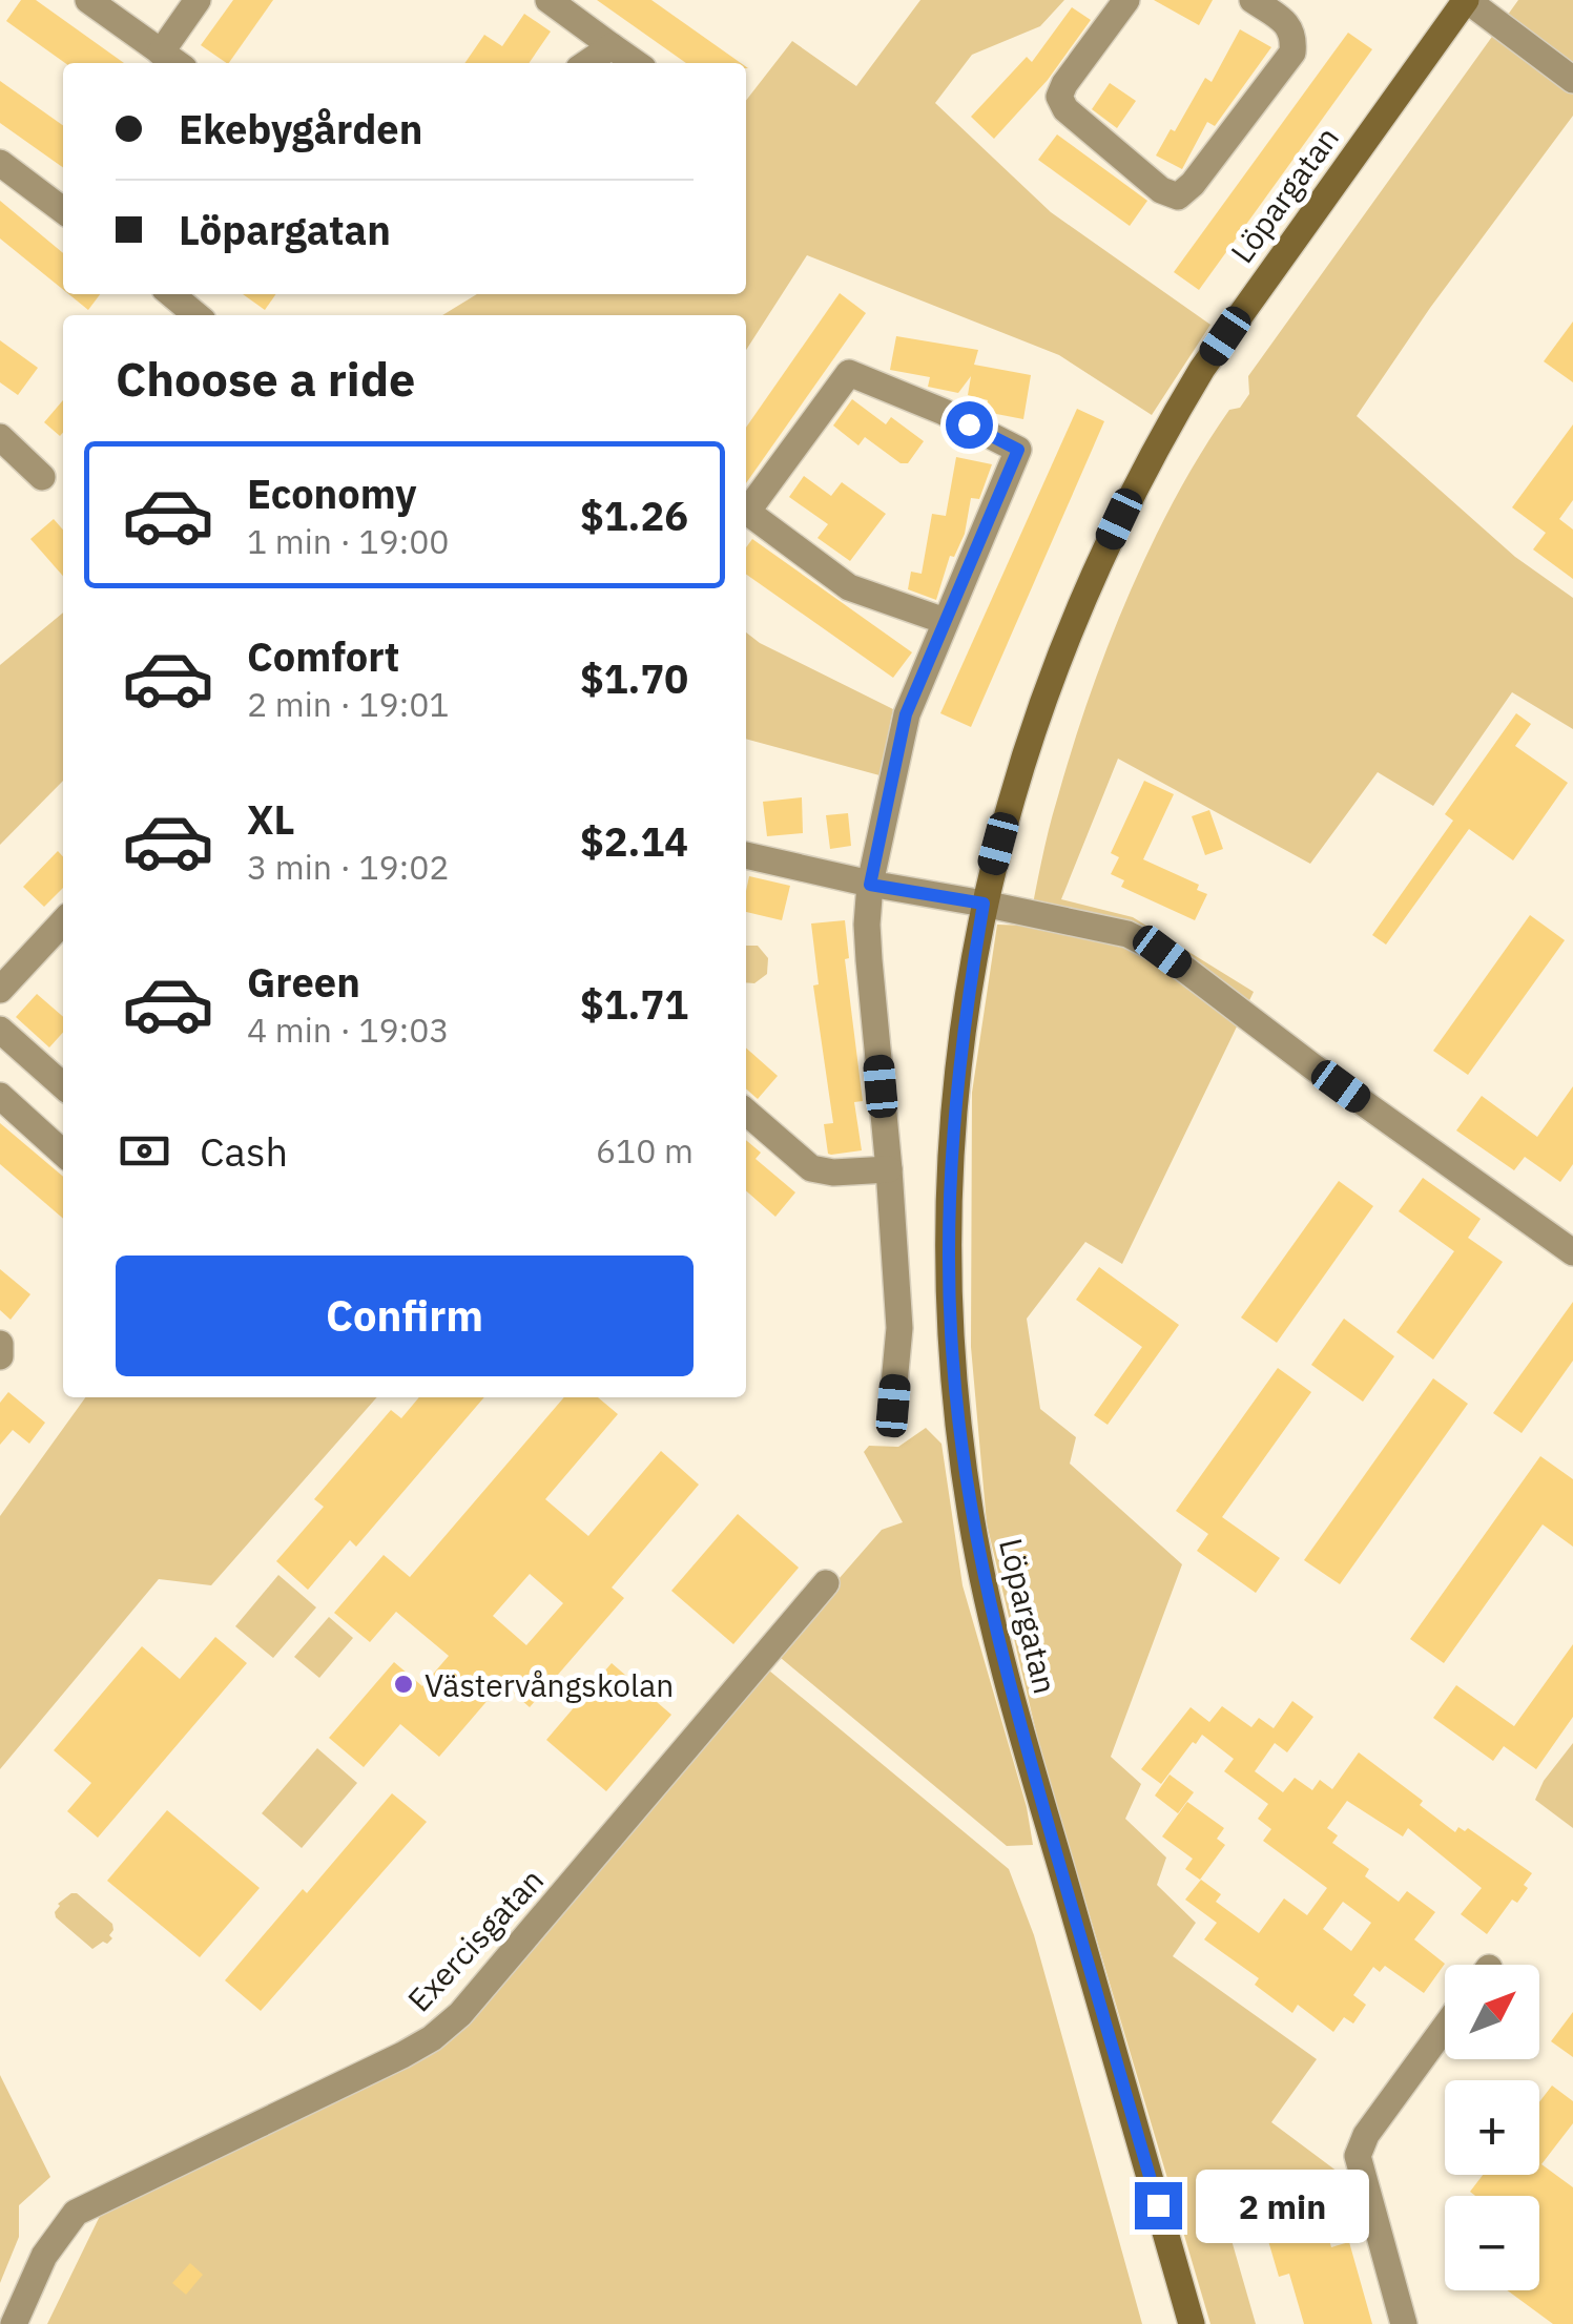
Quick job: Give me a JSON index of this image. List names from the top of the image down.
{
  "streets": {
    "street": ["Löpargatan", "Exercisgatan"]
  },
  "places": ["Västervångskolan"],
  "north": "top right",
  "page": {
    "banner": ["Ekebygården", "Löpargatan"],
    "heading": "Choose a ride",
    "list": [
      {
        "name": "Economy",
        "note": "1 min · 19:00",
        "value": "$1.26"
      },
      {
        "name": "Comfort",
        "note": "2 min · 19:01",
        "value": "$1.70"
      },
      {
        "name": "XL",
        "note": "3 min · 19:02",
        "value": "$2.14"
      },
      {
        "name": "Green",
        "note": "4 min · 19:03",
        "value": "$1.71"
      }
    ],
    "pay": ["Cash", "610 m"],
    "buttons": "Confirm",
    "map_buttons": ["+", "−"],
    "bubble": "2 min"
  }
}
